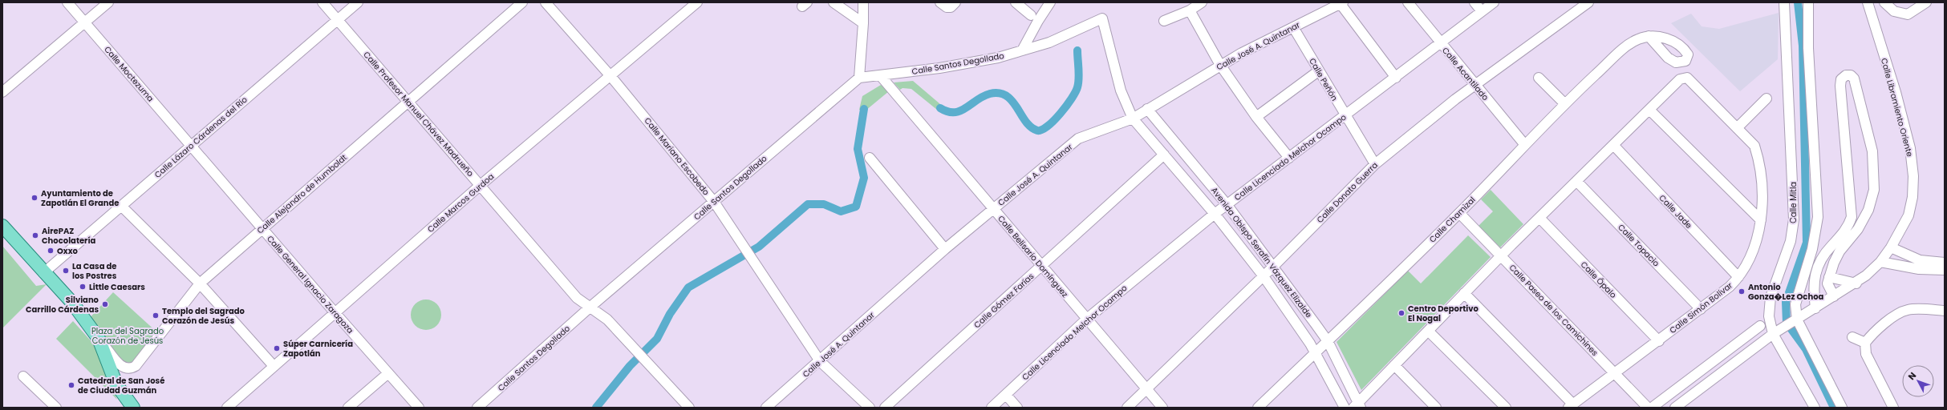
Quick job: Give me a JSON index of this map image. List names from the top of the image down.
{
  "streets": {
    "street": [
      "Calle José A. Quintanar",
      "Calle Santos Degollado",
      "Calle Moctezuma",
      "Calle Acantilado",
      "Calle Peñón",
      "Calle Libramiento Oriente",
      "Calle Profesor Manuel Chávez Madrueño",
      "Calle Lázaro Cárdenas del Río",
      "Calle Mariano Escobedo",
      "Calle Licenciado Melchor Ocampo",
      "Calle Donato Guerra",
      "Calle Alejandro de Humboldt",
      "Calle Marcos Gurdoa",
      "Calle Mitla",
      "Calle Jade",
      "Calle Chamizal",
      "Calle Topacio",
      "Avenida Obispo Serafín Vázquez Elizalde",
      "Calle Belisario Domínguez",
      "Calle Ópalo",
      "Calle General Ignacio Zaragoza",
      "Calle Gómez Farías",
      "Calle Simón Bolívar",
      "Calle Paseo de los Camichines"
    ]
  },
  "crossings": [
    ["Calle José A. Quintanar", "Calle Santos Degollado"],
    ["Calle José A. Quintanar", "Calle Peñón"],
    ["Calle José A. Quintanar", "Calle Mariano Escobedo"],
    ["Calle José A. Quintanar", "Avenida Obispo Serafín Vázquez Elizalde"],
    ["Calle José A. Quintanar", "Calle Belisario Domínguez"],
    ["Calle Santos Degollado", "Calle Profesor Manuel Chávez Madrueño"],
    ["Calle Santos Degollado", "Calle Mariano Escobedo"],
    ["Calle Santos Degollado", "Avenida Obispo Serafín Vázquez Elizalde"],
    ["Calle Santos Degollado", "Calle Belisario Domínguez"],
    ["Calle Moctezuma", "Calle Lázaro Cárdenas del Río"],
    ["Calle Moctezuma", "Calle General Ignacio Zaragoza"],
    ["Calle Acantilado", "Calle Licenciado Melchor Ocampo"],
    ["Calle Acantilado", "Calle Donato Guerra"],
    ["Calle Acantilado", "Calle Chamizal"],
    ["Calle Peñón", "Calle Licenciado Melchor Ocampo"],
    ["Calle Peñón", "Calle Donato Guerra"],
    ["Calle Libramiento Oriente", "Calle Mitla"],
    ["Calle Profesor Manuel Chávez Madrueño", "Calle Lázaro Cárdenas del Río"],
    ["Calle Profesor Manuel Chávez Madrueño", "Calle Alejandro de Humboldt"],
    ["Calle Profesor Manuel Chávez Madrueño", "Calle Marcos Gurdoa"],
    ["Calle Lázaro Cárdenas del Río", "Calle General Ignacio Zaragoza"],
    ["Calle Mariano Escobedo", "Calle Marcos Gurdoa"],
    ["Calle Licenciado Melchor Ocampo", "Avenida Obispo Serafín Vázquez Elizalde"],
    ["Calle Licenciado Melchor Ocampo", "Calle Belisario Domínguez"],
    ["Calle Donato Guerra", "Avenida Obispo Serafín Vázquez Elizalde"],
    ["Calle Donato Guerra", "Calle Belisario Domínguez"],
    ["Calle Alejandro de Humboldt", "Calle General Ignacio Zaragoza"],
    ["Calle Marcos Gurdoa", "Calle General Ignacio Zaragoza"],
    ["Calle Jade", "Calle Simón Bolívar"],
    ["Calle Chamizal", "Avenida Obispo Serafín Vázquez Elizalde"],
    ["Calle Chamizal", "Calle Paseo de los Camichines"],
    ["Calle Topacio", "Calle Simón Bolívar"],
    ["Avenida Obispo Serafín Vázquez Elizalde", "Calle Gómez Farías"],
    ["Calle Belisario Domínguez", "Calle Gómez Farías"],
    ["Calle Ópalo", "Calle Simón Bolívar"],
    ["Calle Simón Bolívar", "Calle Paseo de los Camichines"]
  ],
  "parks": ["Plaza del Sagrado Corazón de Jesús"],
  "places": [
    "Ayuntamiento de Zapotlán El Grande",
    "AirePAZ Chocolatería",
    "Oxxo",
    "La Casa de los Postres",
    "Little Caesars",
    "Antonio Gonza�Lez Ochoa",
    "Silviano Carrillo Cárdenas",
    "Centro Deportivo El Nogal",
    "Templo del Sagrado Corazón de Jesús",
    "Súper Carnicería Zapotlán",
    "Catedral de San José de Ciudad Guzmán"
  ],
  "north": "top left"
}
